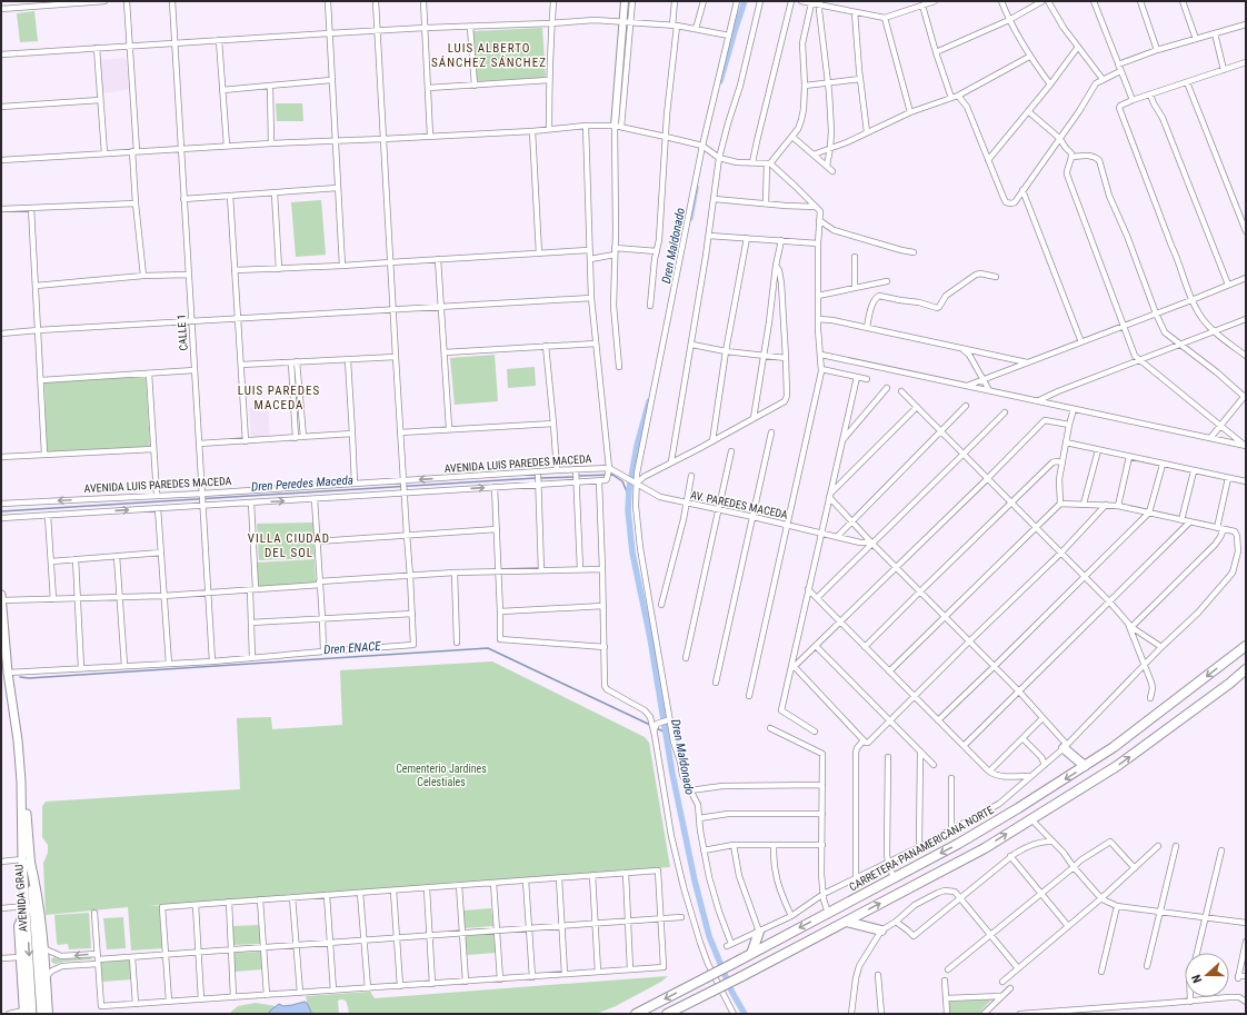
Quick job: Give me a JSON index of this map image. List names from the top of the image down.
{
  "streets": {
    "highway": ["CARRETERA PANAMERICANA NORTE"],
    "main road": ["AVENIDA GRAU"],
    "street": ["CALLE 1", "AVENIDA LUIS PAREDES MACEDA", "AV. PAREDES MACEDA"]
  },
  "crossings": [
    ["CALLE 1", "AVENIDA LUIS PAREDES MACEDA"],
    ["AVENIDA LUIS PAREDES MACEDA", "AV. PAREDES MACEDA"]
  ],
  "districts": ["LUIS ALBERTO SÁNCHEZ SÁNCHEZ", "LUIS PAREDES MACEDA", "VILLA CIUDAD DEL SOL"],
  "water": ["Dren Maldonado", "Dren Peredes Maceda", "Dren ENACE"],
  "parks": ["Cementerio Jardines Celestiales"],
  "north": "left"
}
